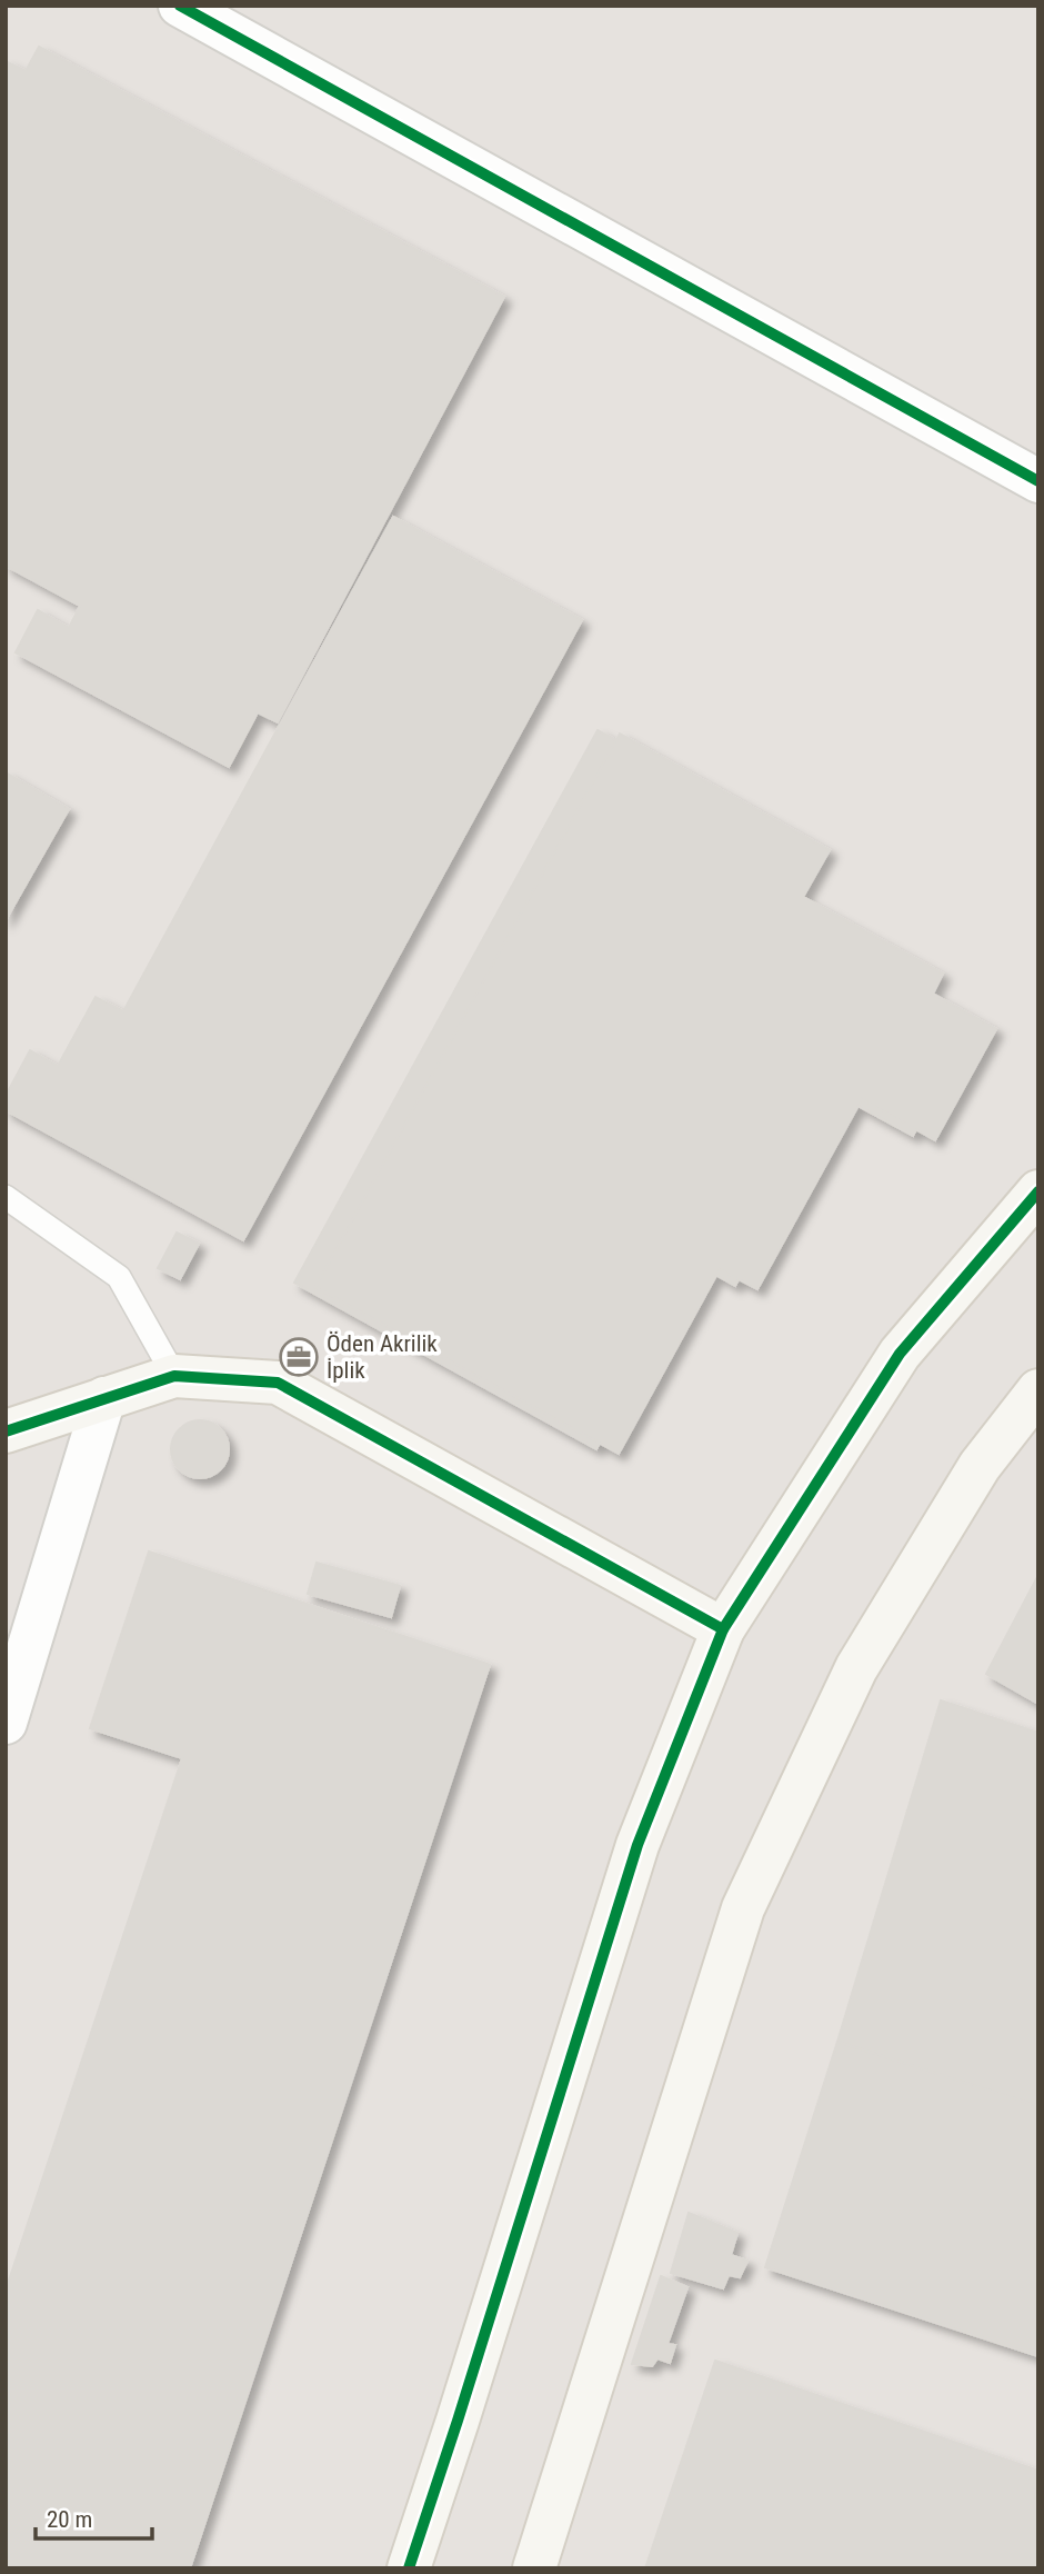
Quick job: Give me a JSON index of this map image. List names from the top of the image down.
{
  "places": {
    "office": ["Öden Akrilik İplik"]
  },
  "scale_bar": "20 m"
}
